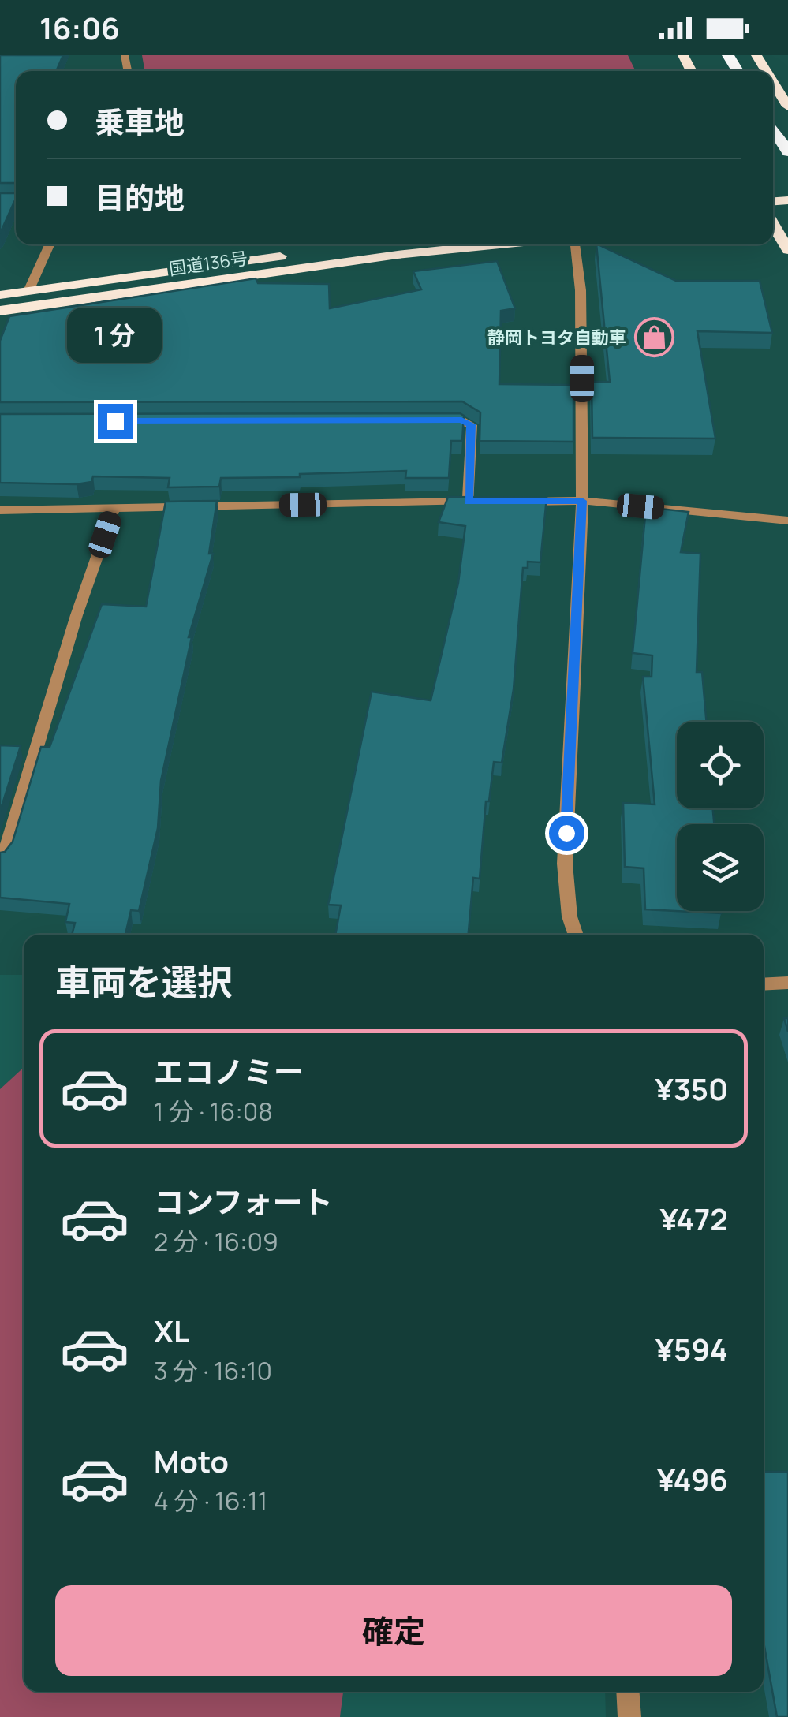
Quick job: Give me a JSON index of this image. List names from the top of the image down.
{
  "streets": {
    "highway": ["国道136号"]
  },
  "places": {
    "shop": ["静岡トヨタ自動車"]
  },
  "page": {
    "status": "16:06",
    "banner": ["乗車地", "目的地"],
    "bubble": "1 分",
    "heading": "車両を選択",
    "list": [
      {
        "name": "エコノミー",
        "note": "1 分 · 16:08",
        "value": "¥350"
      },
      {
        "name": "コンフォート",
        "note": "2 分 · 16:09",
        "value": "¥472"
      },
      {
        "name": "XL",
        "note": "3 分 · 16:10",
        "value": "¥594"
      },
      {
        "name": "Moto",
        "note": "4 分 · 16:11",
        "value": "¥496"
      }
    ],
    "buttons": "確定"
  }
}
